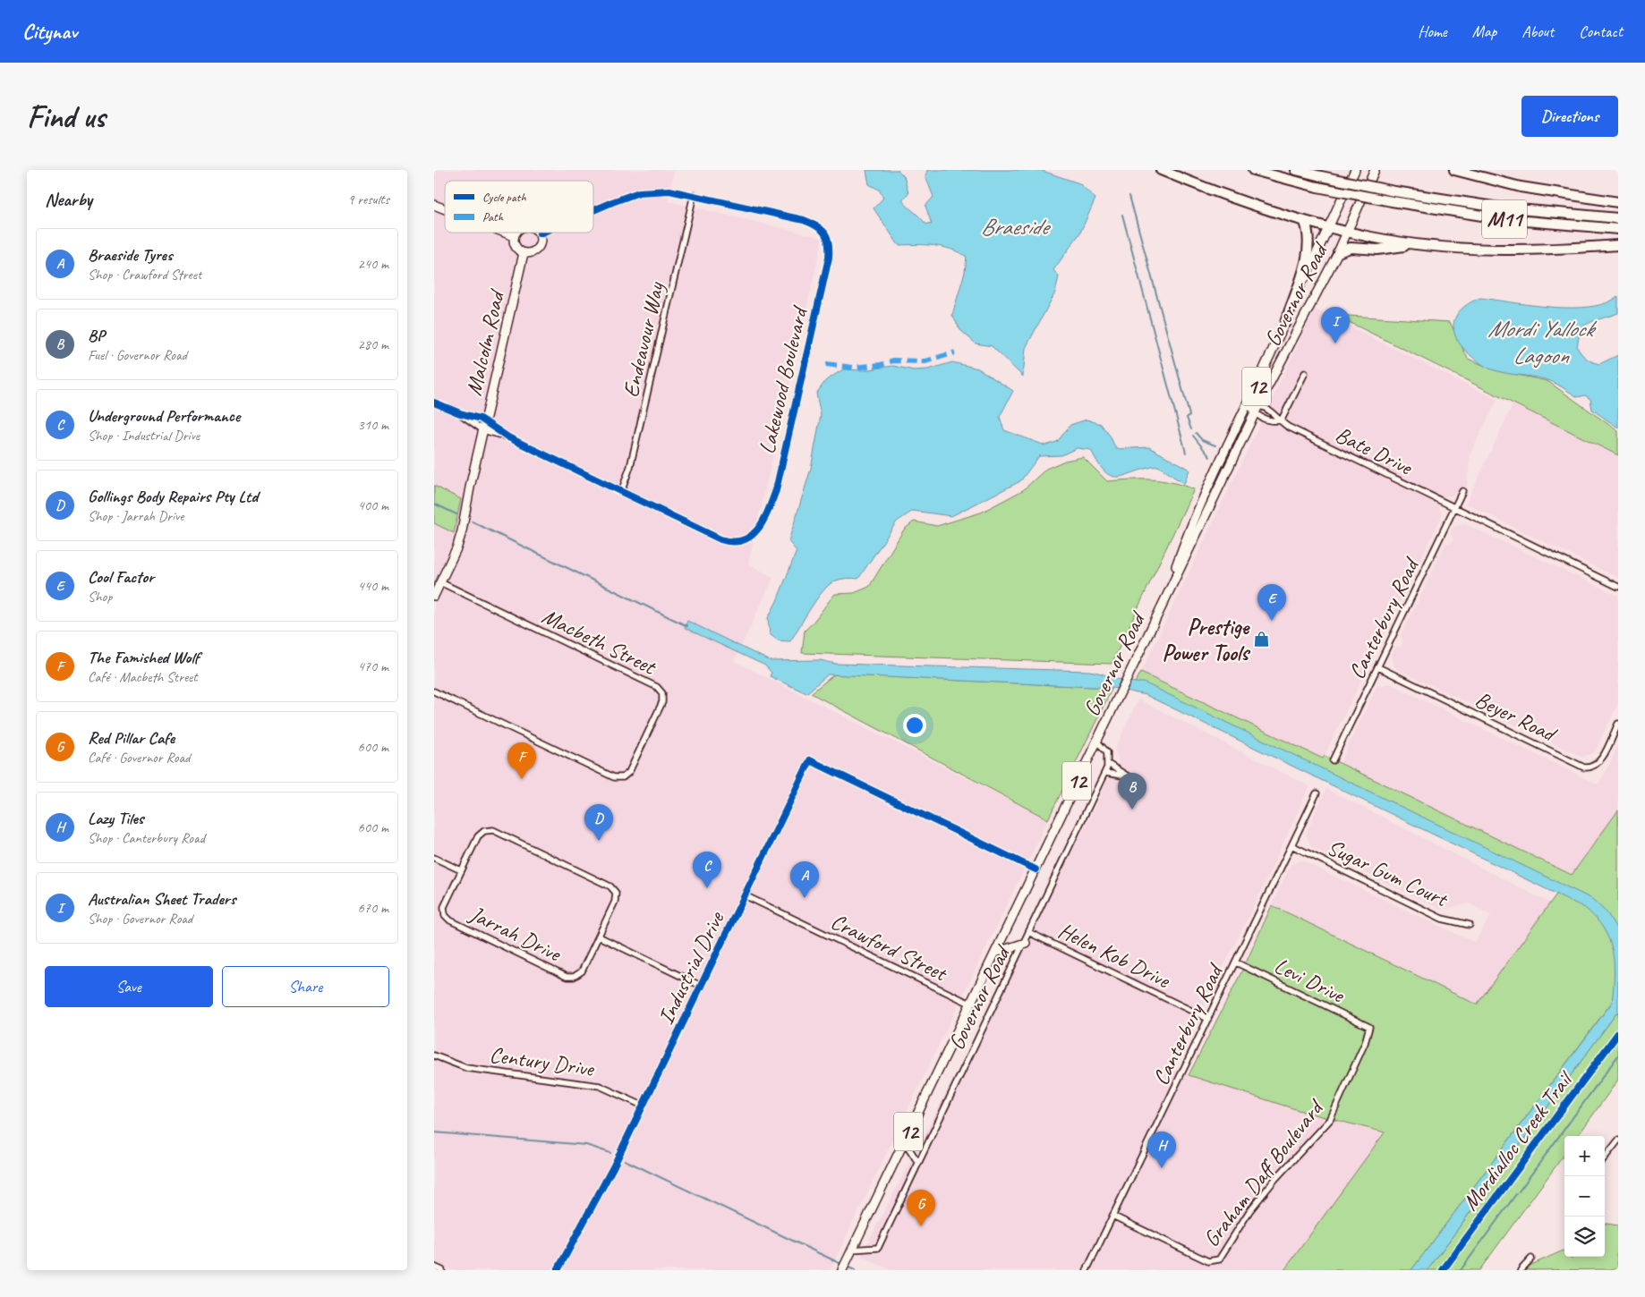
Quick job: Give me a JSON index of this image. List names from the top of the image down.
{
  "streets": {
    "highway": ["M11"],
    "main road": ["Governor Road", "Malcolm Road", "12"],
    "street": [
      "Endeavour Way",
      "Lakewood Boulevard",
      "Bate Drive",
      "Canterbury Road",
      "Macbeth Street",
      "Beyer Road",
      "Sugar Gum Court",
      "Jarrah Drive",
      "Crawford Street",
      "Helen Kob Drive",
      "Industrial Drive",
      "Levi Drive",
      "Century Drive",
      "Graham Daff Boulevard"
    ],
    "cycle path": ["Mordialloc Creek Trail"]
  },
  "crossings": [
    ["Governor Road", "Bate Drive"],
    ["Governor Road", "Crawford Street"],
    ["Governor Road", "Helen Kob Drive"],
    ["Governor Road", "Industrial Drive"],
    ["Endeavour Way", "Lakewood Boulevard"],
    ["Malcolm Road", "Lakewood Boulevard"],
    ["Malcolm Road", "Macbeth Street"],
    ["Bate Drive", "Canterbury Road"],
    ["Canterbury Road", "Beyer Road"],
    ["Canterbury Road", "Sugar Gum Court"],
    ["Canterbury Road", "Helen Kob Drive"],
    ["Canterbury Road", "Levi Drive"],
    ["Canterbury Road", "Graham Daff Boulevard"],
    ["Crawford Street", "Industrial Drive"],
    ["Industrial Drive", "Century Drive"],
    ["Levi Drive", "Graham Daff Boulevard"]
  ],
  "water": ["Braeside", "Mordi Yallock Lagoon"],
  "places": {
    "shop": ["Prestige Power Tools"]
  },
  "legend": ["Cycle path", "Path"],
  "page": {
    "header": "Citynav",
    "nav": [
      "Home",
      "Map",
      "About",
      "Contact"
    ],
    "buttons": [
      "Directions",
      ["Save", "Share"]
    ],
    "title": "Find us",
    "heading": ["Nearby", "9 results"],
    "list": [
      {
        "mark": "A",
        "name": "Braeside Tyres",
        "note": "Shop · Crawford Street",
        "value": "240 m"
      },
      {
        "mark": "B",
        "name": "BP",
        "note": "Fuel · Governor Road",
        "value": "280 m"
      },
      {
        "mark": "C",
        "name": "Underground Performance",
        "note": "Shop · Industrial Drive",
        "value": "310 m"
      },
      {
        "mark": "D",
        "name": "Gollings Body Repairs Pty Ltd",
        "note": "Shop · Jarrah Drive",
        "value": "400 m"
      },
      {
        "mark": "E",
        "name": "Cool Factor",
        "note": "Shop",
        "value": "440 m"
      },
      {
        "mark": "F",
        "name": "The Famished Wolf",
        "note": "Café · Macbeth Street",
        "value": "470 m"
      },
      {
        "mark": "G",
        "name": "Red Pillar Cafe",
        "note": "Café · Governor Road",
        "value": "600 m"
      },
      {
        "mark": "H",
        "name": "Lazy Tiles",
        "note": "Shop · Canterbury Road",
        "value": "600 m"
      },
      {
        "mark": "I",
        "name": "Australian Sheet Traders",
        "note": "Shop · Governor Road",
        "value": "670 m"
      }
    ],
    "pins": [
      "I",
      "E",
      "F",
      "B",
      "D",
      "C",
      "A",
      "H",
      "G"
    ],
    "map_buttons": ["+", "−"]
  }
}
